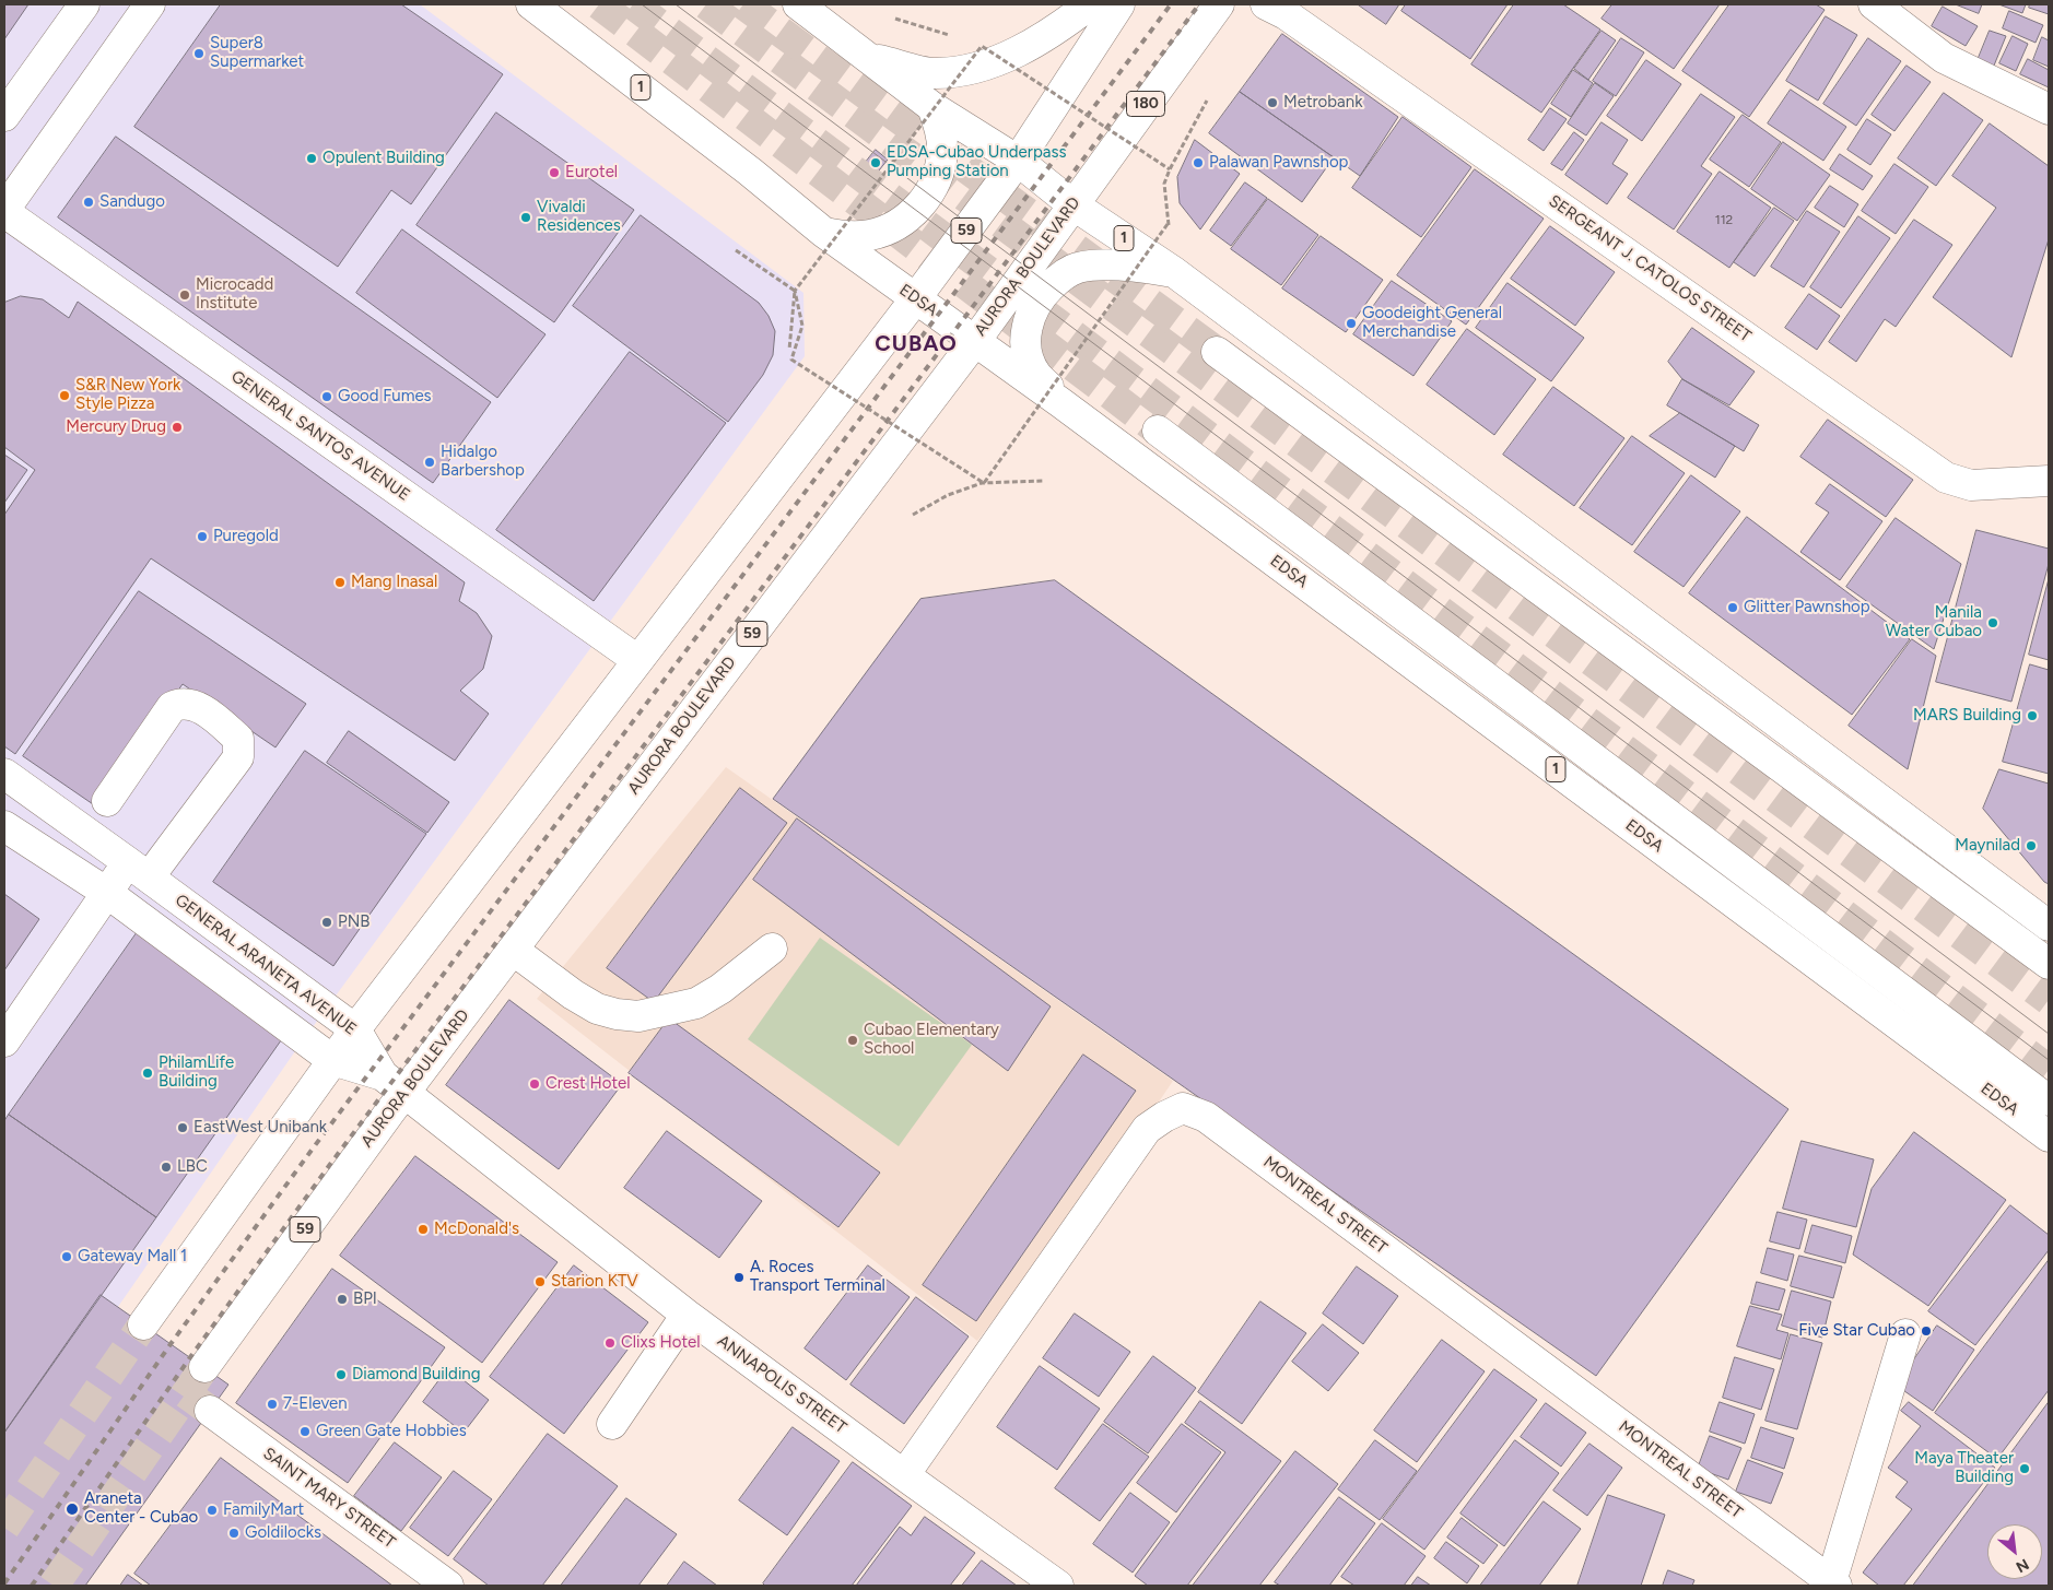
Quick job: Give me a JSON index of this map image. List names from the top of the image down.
{
  "streets": {
    "main road": [
      "1",
      "180",
      "59",
      "AURORA BOULEVARD",
      "SERGEANT J. CATOLOS STREET",
      "EDSA",
      "GENERAL SANTOS AVENUE",
      "GENERAL ARANETA AVENUE",
      "MONTREAL STREET",
      "ANNAPOLIS STREET",
      "SAINT MARY STREET"
    ]
  },
  "crossings": [
    ["1", "59"],
    ["1", "AURORA BOULEVARD"],
    ["59", "EDSA"],
    ["59", "GENERAL SANTOS AVENUE"],
    ["59", "GENERAL ARANETA AVENUE"],
    ["AURORA BOULEVARD", "EDSA"],
    ["AURORA BOULEVARD", "GENERAL ARANETA AVENUE"],
    ["AURORA BOULEVARD", "ANNAPOLIS STREET"],
    ["GENERAL ARANETA AVENUE", "ANNAPOLIS STREET"],
    ["MONTREAL STREET", "ANNAPOLIS STREET"]
  ],
  "districts": ["CUBAO"],
  "places": [
    "Super8 Supermarket",
    "Metrobank",
    "Opulent Building",
    "EDSA-Cubao Underpass Pumping Station",
    "Palawan Pawnshop",
    "Eurotel",
    "Sandugo",
    "Vivaldi Residences",
    "Microcadd Institute",
    "Goodeight General Merchandise",
    "S&R New York Style Pizza",
    "Good Fumes",
    "Mercury Drug",
    "Hidalgo Barbershop",
    "Puregold",
    "Mang Inasal",
    "Glitter Pawnshop",
    "Manila Water Cubao",
    "MARS Building",
    "Maynilad",
    "PNB",
    "Cubao Elementary School",
    "PhilamLife Building",
    "Crest Hotel",
    "EastWest Unibank",
    "LBC",
    "McDonald's",
    "Gateway Mall 1",
    "A. Roces Transport Terminal",
    "Starion KTV",
    "BPI",
    "Five Star Cubao",
    "Clixs Hotel",
    "Diamond Building",
    "7-Eleven",
    "Green Gate Hobbies",
    "Maya Theater Building",
    "Araneta Center - Cubao",
    "FamilyMart",
    "Goldilocks"
  ],
  "house_numbers": ["112"],
  "north": "bottom right"
}
